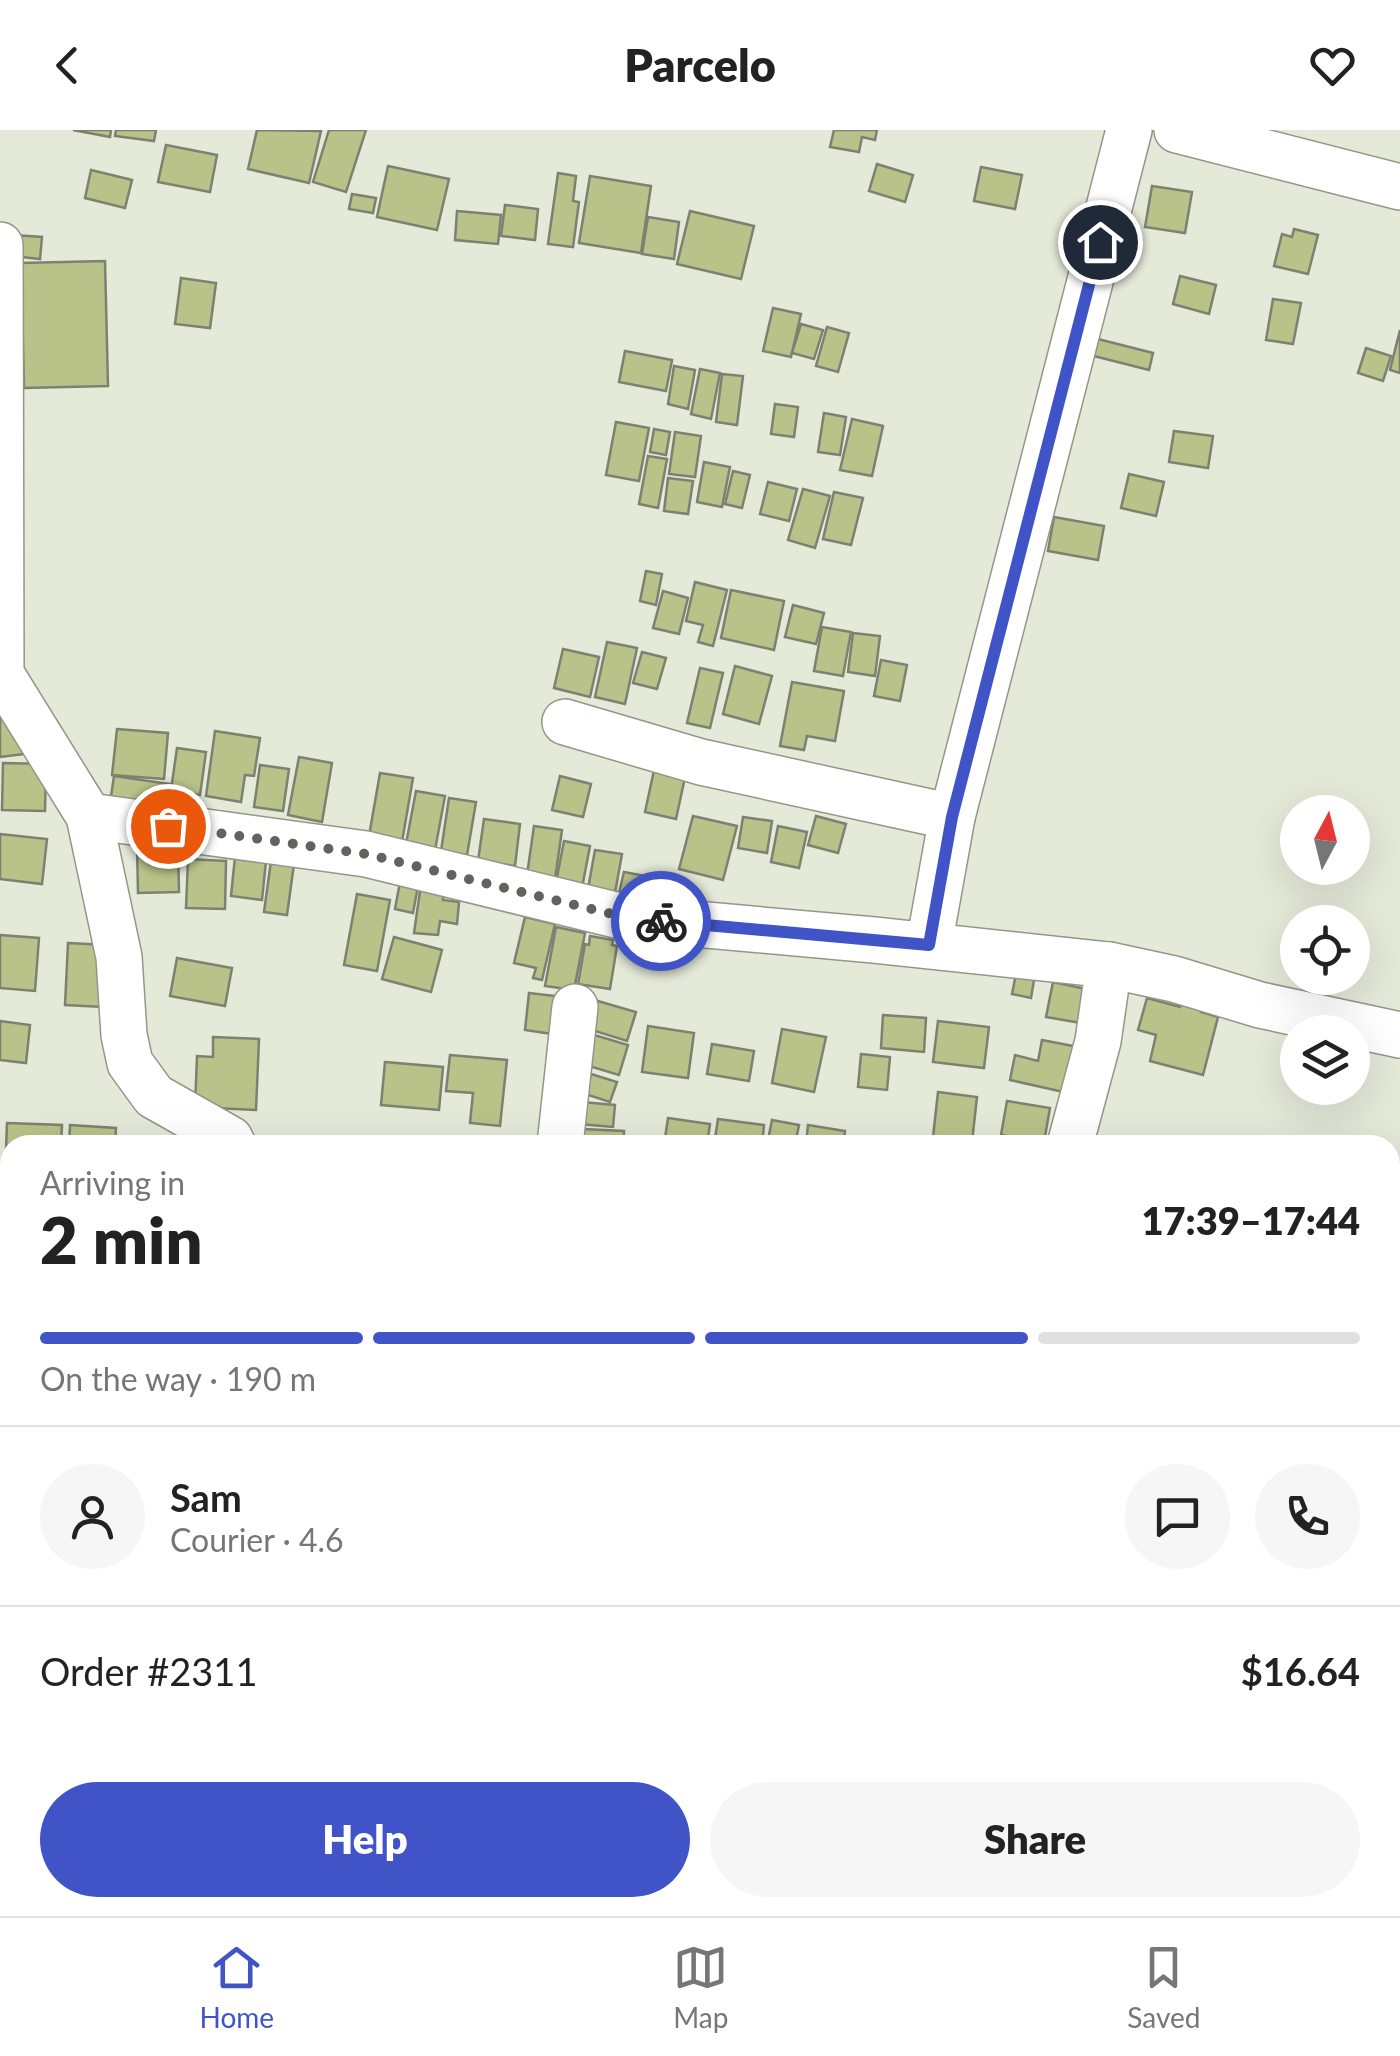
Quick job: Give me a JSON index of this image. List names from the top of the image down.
{
  "north": "top",
  "page": {
    "header": "Parcelo",
    "heading": ["2 min", "Arriving in", "17:39–17:44"],
    "panel": [
      "Sam",
      "Courier · 4.6",
      "Order #2311",
      "$16.64"
    ],
    "bar": "On the way · 190 m",
    "buttons": ["Help", "Share"],
    "tabs": ["Home", "Map", "Saved"]
  }
}
